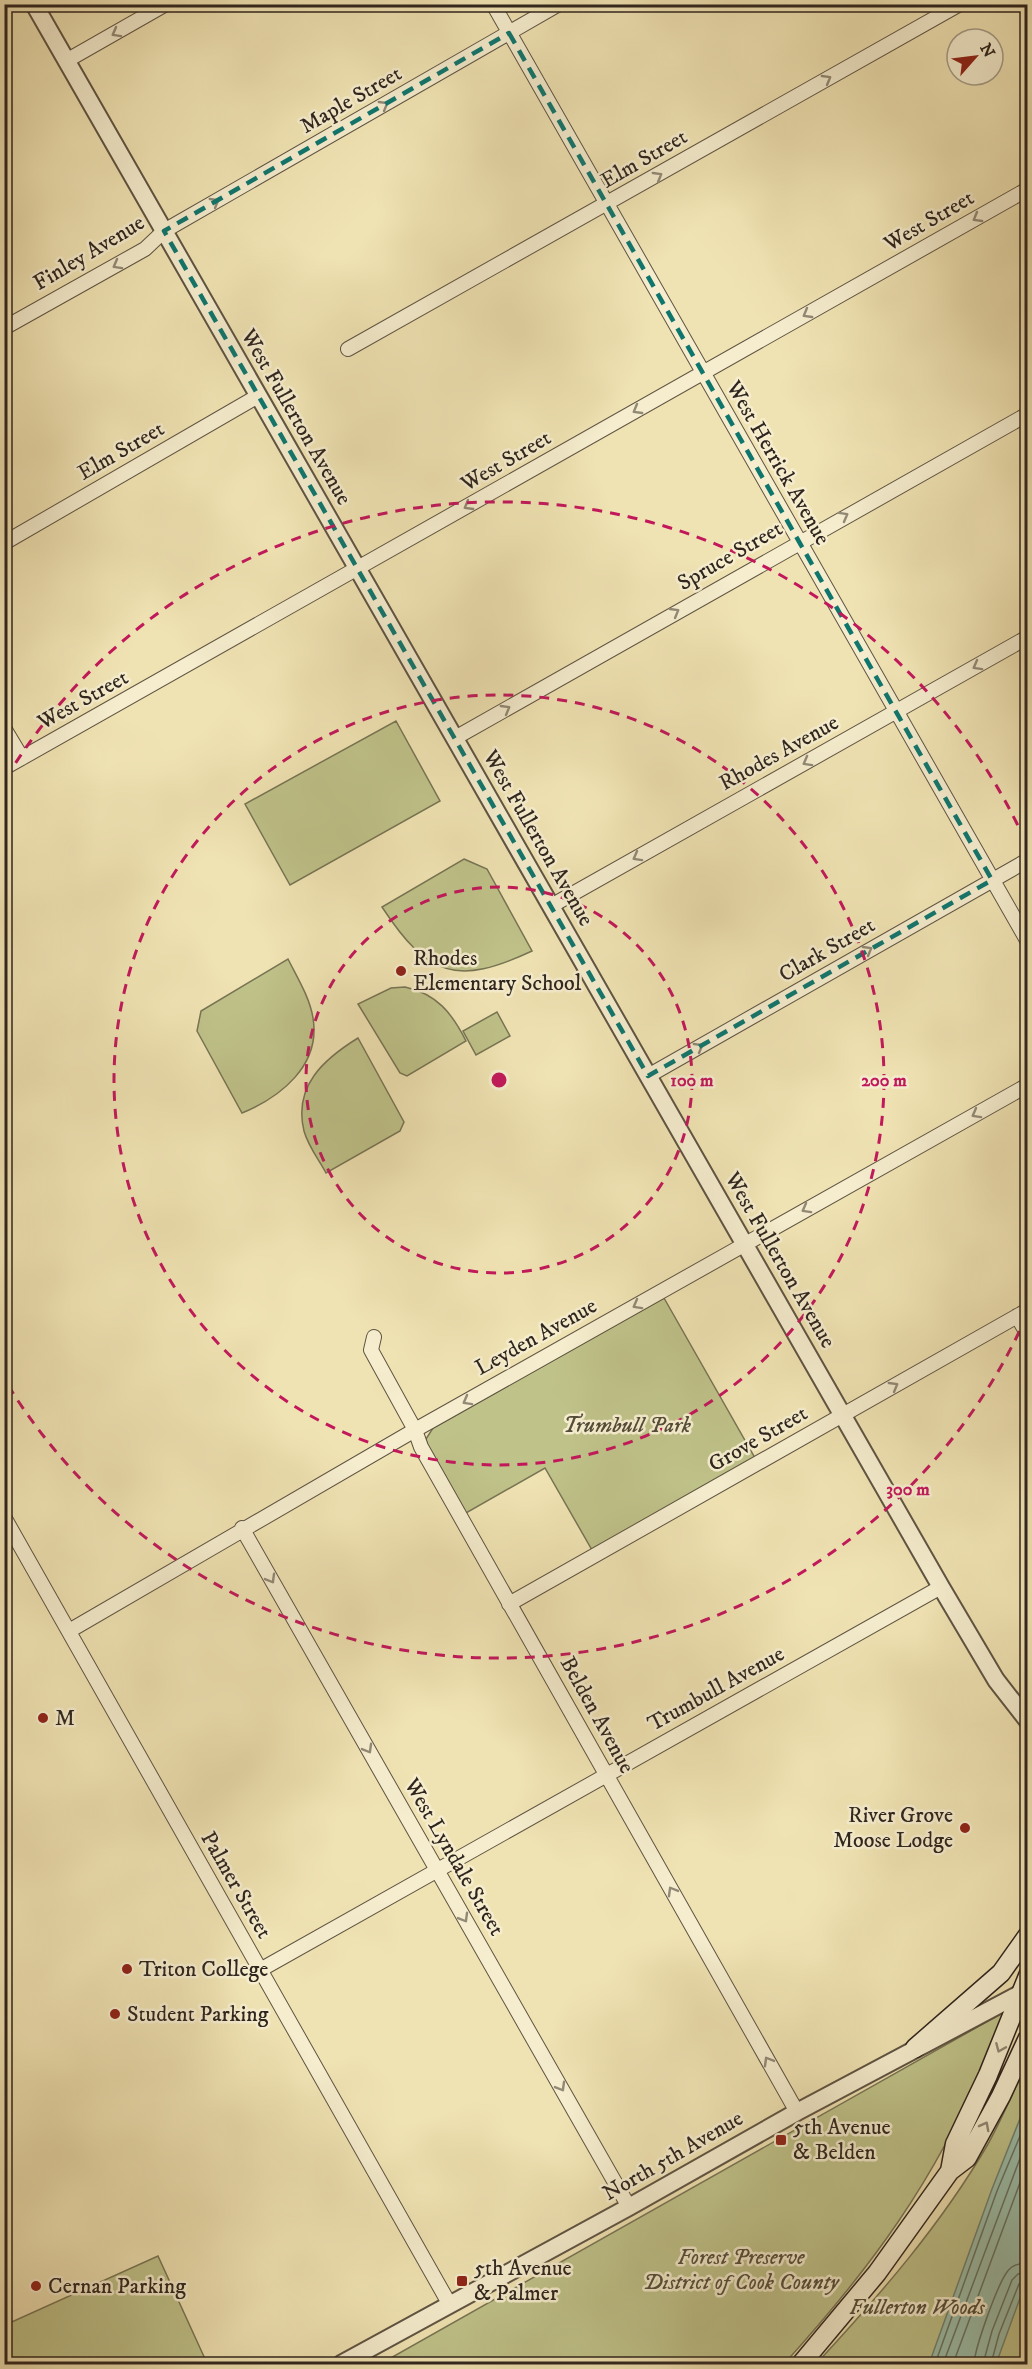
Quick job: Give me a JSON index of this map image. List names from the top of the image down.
{
  "streets": {
    "street": [
      "Maple Street",
      "Elm Street",
      "West Street",
      "Finley Avenue",
      "West Fullerton Avenue",
      "West Herrick Avenue",
      "Spruce Street",
      "Rhodes Avenue",
      "Clark Street",
      "Leyden Avenue",
      "Grove Street",
      "Trumbull Avenue",
      "Belden Avenue",
      "West Lyndale Street",
      "Palmer Street",
      "North 5th Avenue"
    ]
  },
  "crossings": [
    ["Maple Street", "Finley Avenue"],
    ["Maple Street", "West Fullerton Avenue"],
    ["Maple Street", "West Herrick Avenue"],
    ["Elm Street", "West Fullerton Avenue"],
    ["Elm Street", "West Herrick Avenue"],
    ["West Street", "West Fullerton Avenue"],
    ["West Street", "West Herrick Avenue"],
    ["Finley Avenue", "West Fullerton Avenue"],
    ["West Fullerton Avenue", "Spruce Street"],
    ["West Fullerton Avenue", "Rhodes Avenue"],
    ["West Fullerton Avenue", "Clark Street"],
    ["West Fullerton Avenue", "Leyden Avenue"],
    ["West Fullerton Avenue", "Grove Street"],
    ["West Fullerton Avenue", "Trumbull Avenue"],
    ["West Herrick Avenue", "Spruce Street"],
    ["West Herrick Avenue", "Rhodes Avenue"],
    ["West Herrick Avenue", "Clark Street"],
    ["Leyden Avenue", "Belden Avenue"],
    ["Leyden Avenue", "West Lyndale Street"],
    ["Leyden Avenue", "Palmer Street"],
    ["Grove Street", "Belden Avenue"],
    ["Trumbull Avenue", "Belden Avenue"],
    ["Trumbull Avenue", "West Lyndale Street"],
    ["Trumbull Avenue", "Palmer Street"],
    ["Belden Avenue", "North 5th Avenue"],
    ["West Lyndale Street", "North 5th Avenue"],
    ["Palmer Street", "North 5th Avenue"]
  ],
  "one_way": [
    "Maple Street",
    "Elm Street",
    "West Street",
    "Finley Avenue",
    "Spruce Street",
    "Rhodes Avenue",
    "Clark Street",
    "Leyden Avenue",
    "Belden Avenue",
    "West Lyndale Street"
  ],
  "parks": ["Trumbull Park", "Forest Preserve District of Cook County", "Fullerton Woods"],
  "places": {
    "other": [
      "Rhodes Elementary School",
      "M",
      "River Grove Moose Lodge",
      "Triton College",
      "Student Parking",
      "Cernan Parking"
    ],
    "transit": ["5th Avenue & Belden", "5th Avenue & Palmer"]
  },
  "north": "top right",
  "rings": ["100 m", "200 m", "300 m"]
}
